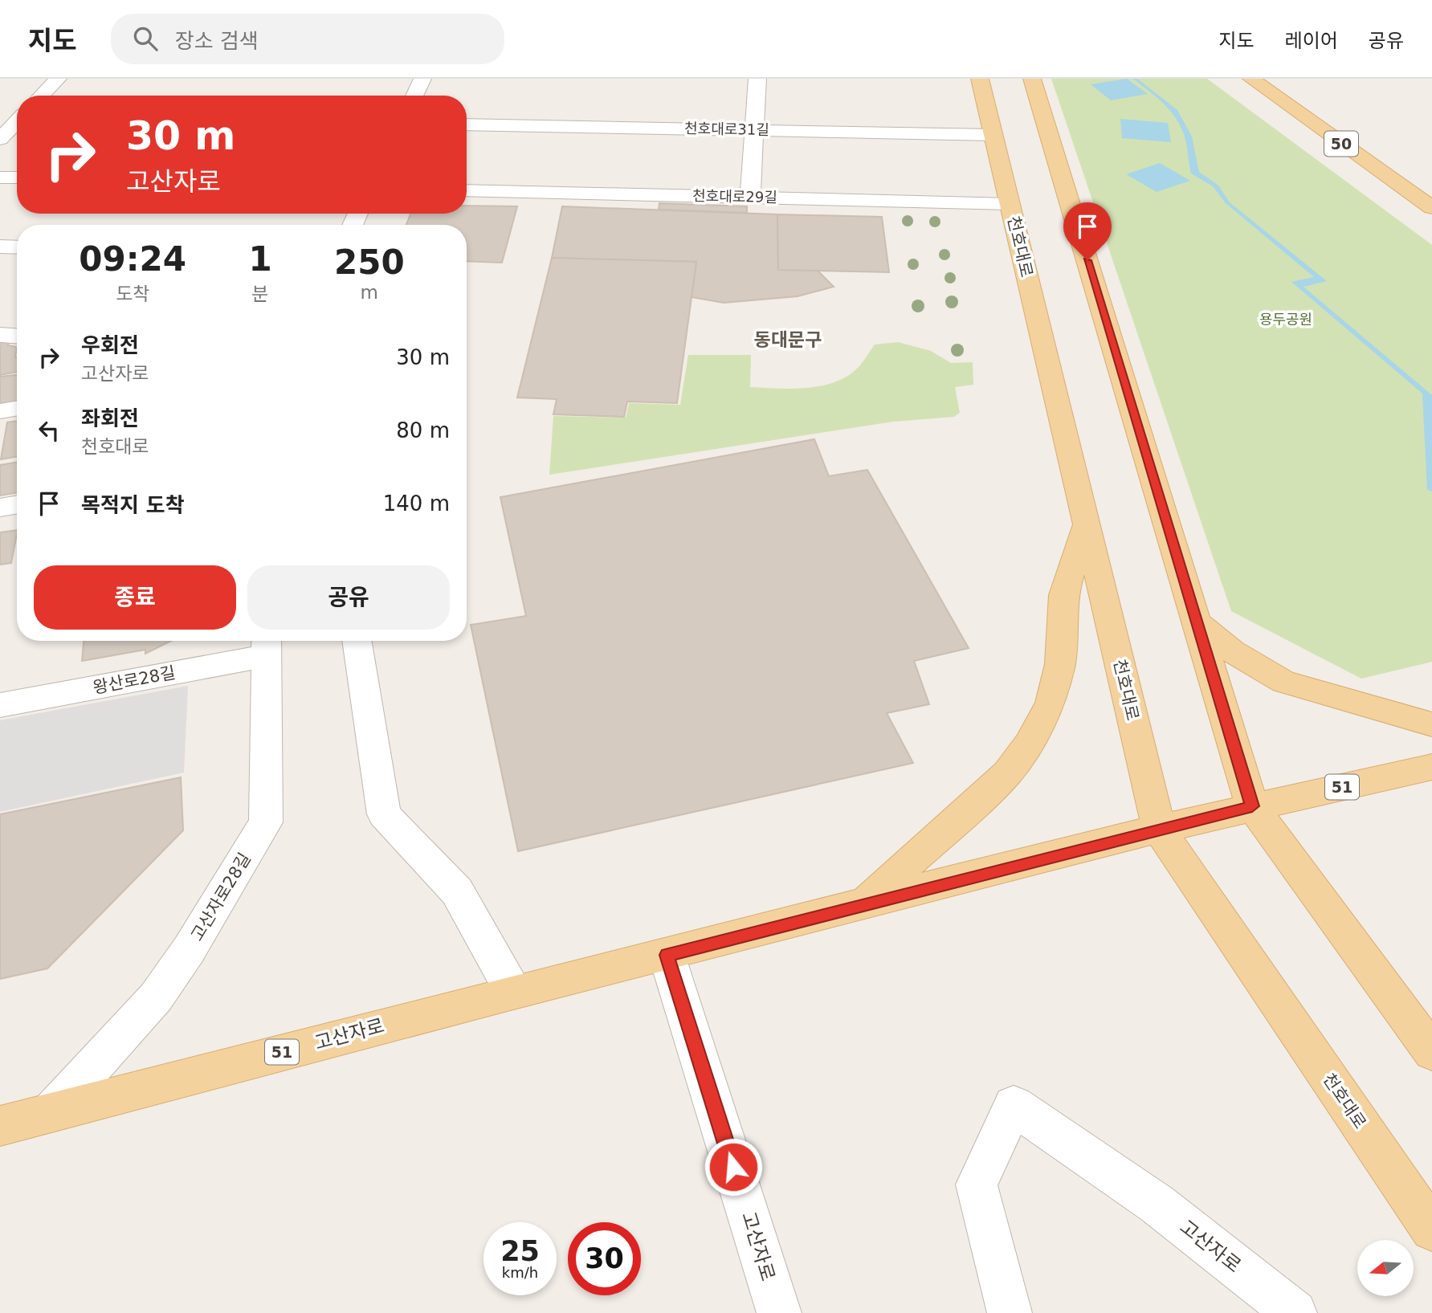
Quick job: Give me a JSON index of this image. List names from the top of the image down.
{
  "streets": {
    "main road": [
      "50",
      "천호대로",
      "51",
      "고산자로"
    ],
    "street": [
      "천호대로31길",
      "천호대로29길",
      "왕산로28길",
      "고산자로28길"
    ]
  },
  "crossings": [
    ["천호대로31길", "천호대로"],
    ["천호대로29길", "천호대로"],
    ["천호대로", "고산자로"],
    ["왕산로28길", "고산자로28길"],
    ["고산자로28길", "고산자로"]
  ],
  "districts": ["동대문구"],
  "parks": ["용두공원"],
  "north": "left",
  "page": {
    "header": "지도",
    "search": "장소 검색",
    "nav": ["지도", "레이어", "공유"],
    "turn": ["30 m", "고산자로"],
    "eta": [
      "09:24",
      "도착",
      "1",
      "분",
      "250",
      "m"
    ],
    "list": [
      {
        "name": "우회전",
        "note": "고산자로",
        "value": "30 m"
      },
      {
        "name": "좌회전",
        "note": "천호대로",
        "value": "80 m"
      },
      {
        "name": "목적지 도착",
        "value": "140 m"
      }
    ],
    "buttons": ["종료", "공유"],
    "speed": "25 km/h",
    "limit": "30"
  }
}
